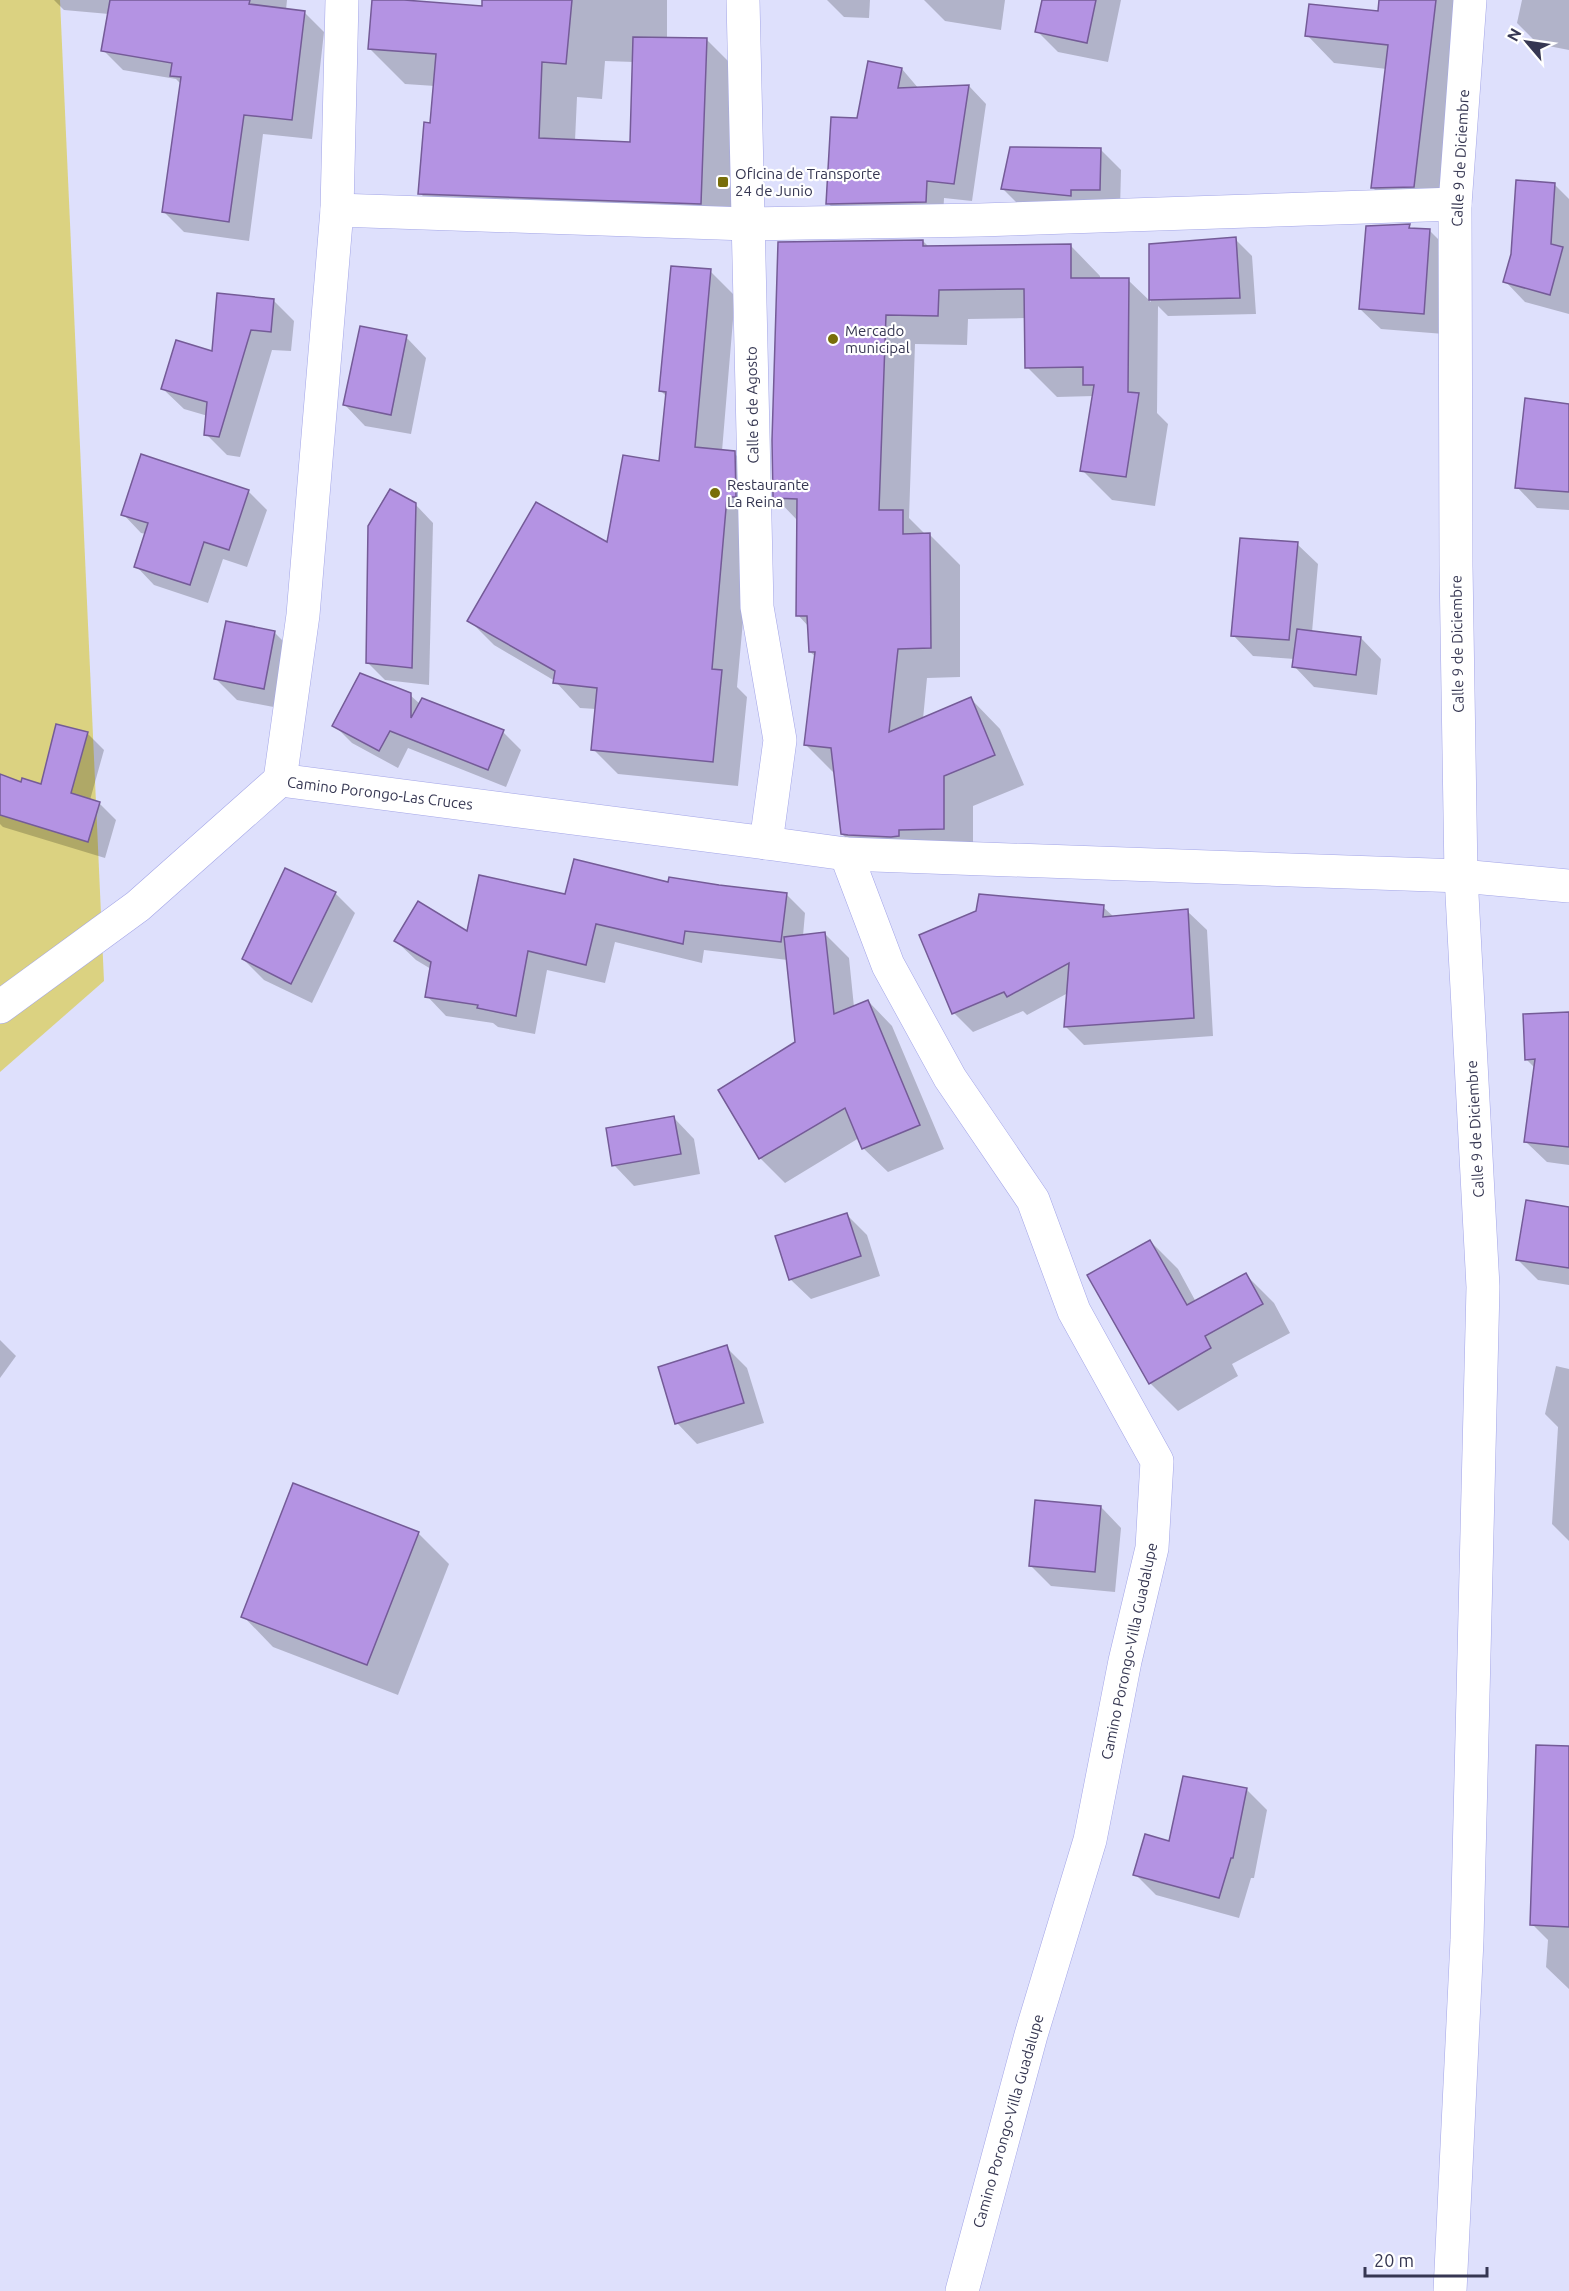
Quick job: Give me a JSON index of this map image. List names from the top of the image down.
{
  "streets": {
    "street": [
      "Calle 9 de Diciembre",
      "Calle 6 de Agosto",
      "Camino Porongo-Las Cruces",
      "Camino Porongo-Villa Guadalupe"
    ]
  },
  "crossings": [
    ["Calle 9 de Diciembre", "Camino Porongo-Las Cruces"],
    ["Calle 6 de Agosto", "Camino Porongo-Las Cruces"],
    ["Camino Porongo-Las Cruces", "Camino Porongo-Villa Guadalupe"]
  ],
  "places": {
    "transit": ["Oficina de Transporte 24 de Junio"],
    "other": ["Mercado municipal", "Restaurante La Reina"]
  },
  "scale_bar": "20 m",
  "north": "top left"
}
